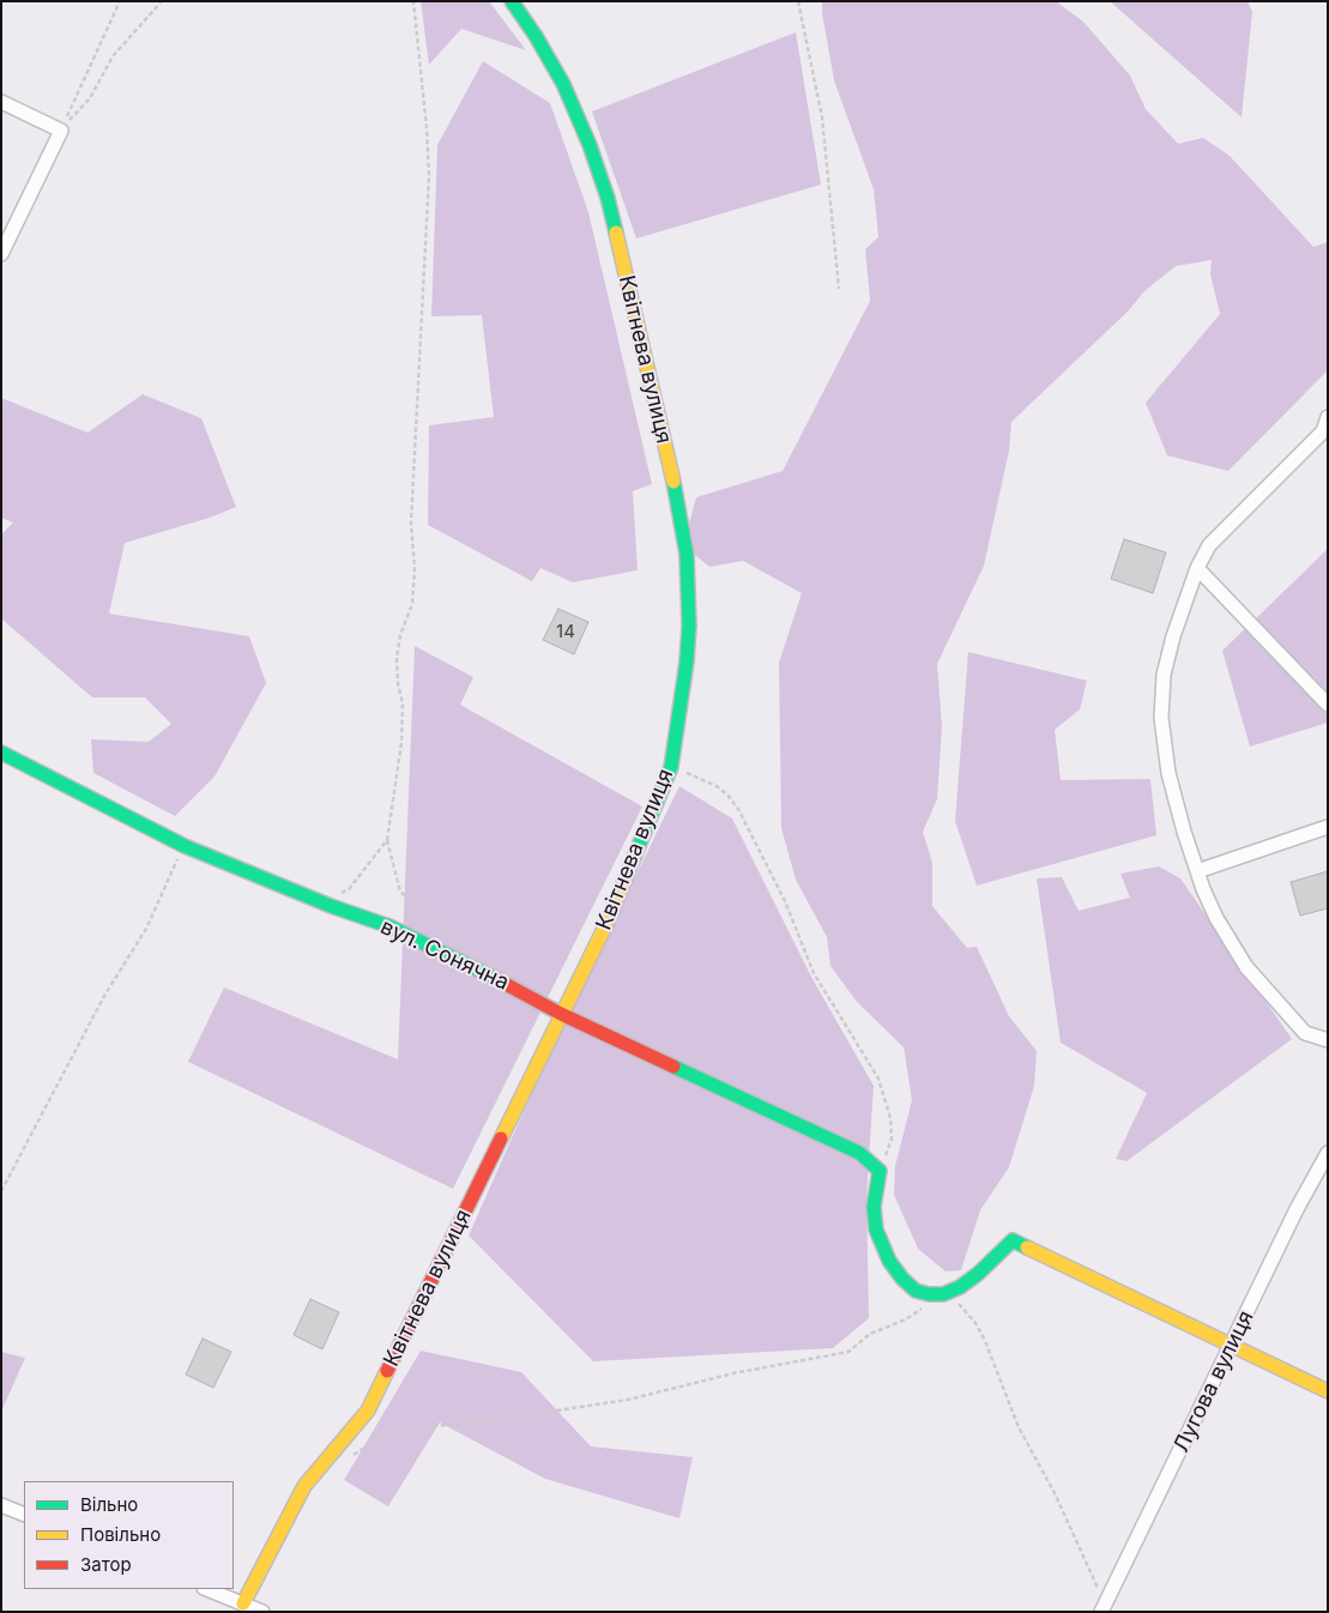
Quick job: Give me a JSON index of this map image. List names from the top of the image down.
{
  "streets": {
    "street": ["Квітнева вулиця", "вул. Сонячна", "Лугова вулиця"]
  },
  "crossings": [
    ["Квітнева вулиця", "вул. Сонячна"]
  ],
  "house_numbers": ["14"],
  "legend": ["Вільно", "Повільно", "Затор"]
}
